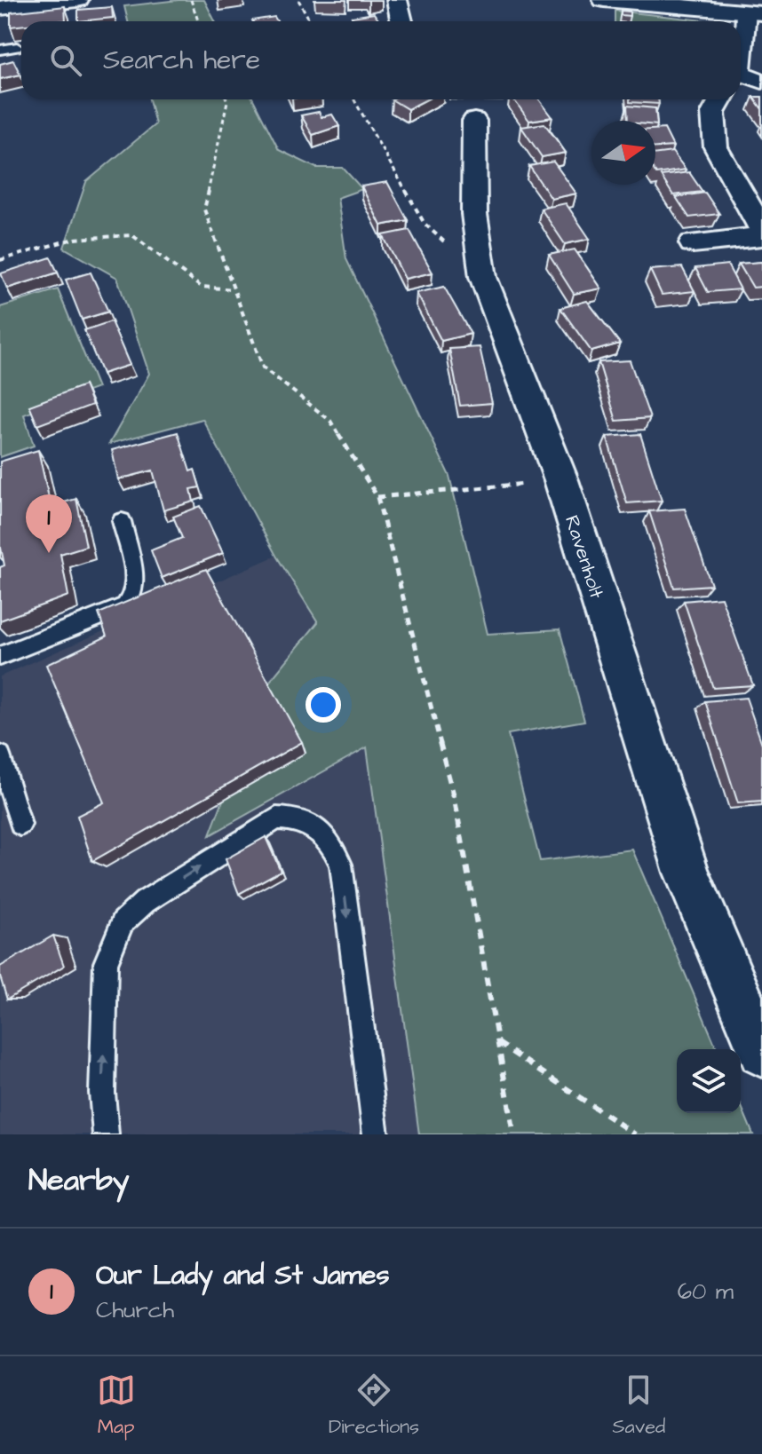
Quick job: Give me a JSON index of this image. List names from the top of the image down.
{
  "streets": {
    "street": ["Ravenholt"]
  },
  "north": "right",
  "page": {
    "search": "Search here",
    "pins": "1",
    "heading": "Nearby",
    "list": [
      {
        "mark": "1",
        "name": "Our Lady and St James",
        "note": "Church",
        "value": "60 m"
      }
    ],
    "nav": ["Map", "Directions", "Saved"]
  }
}
